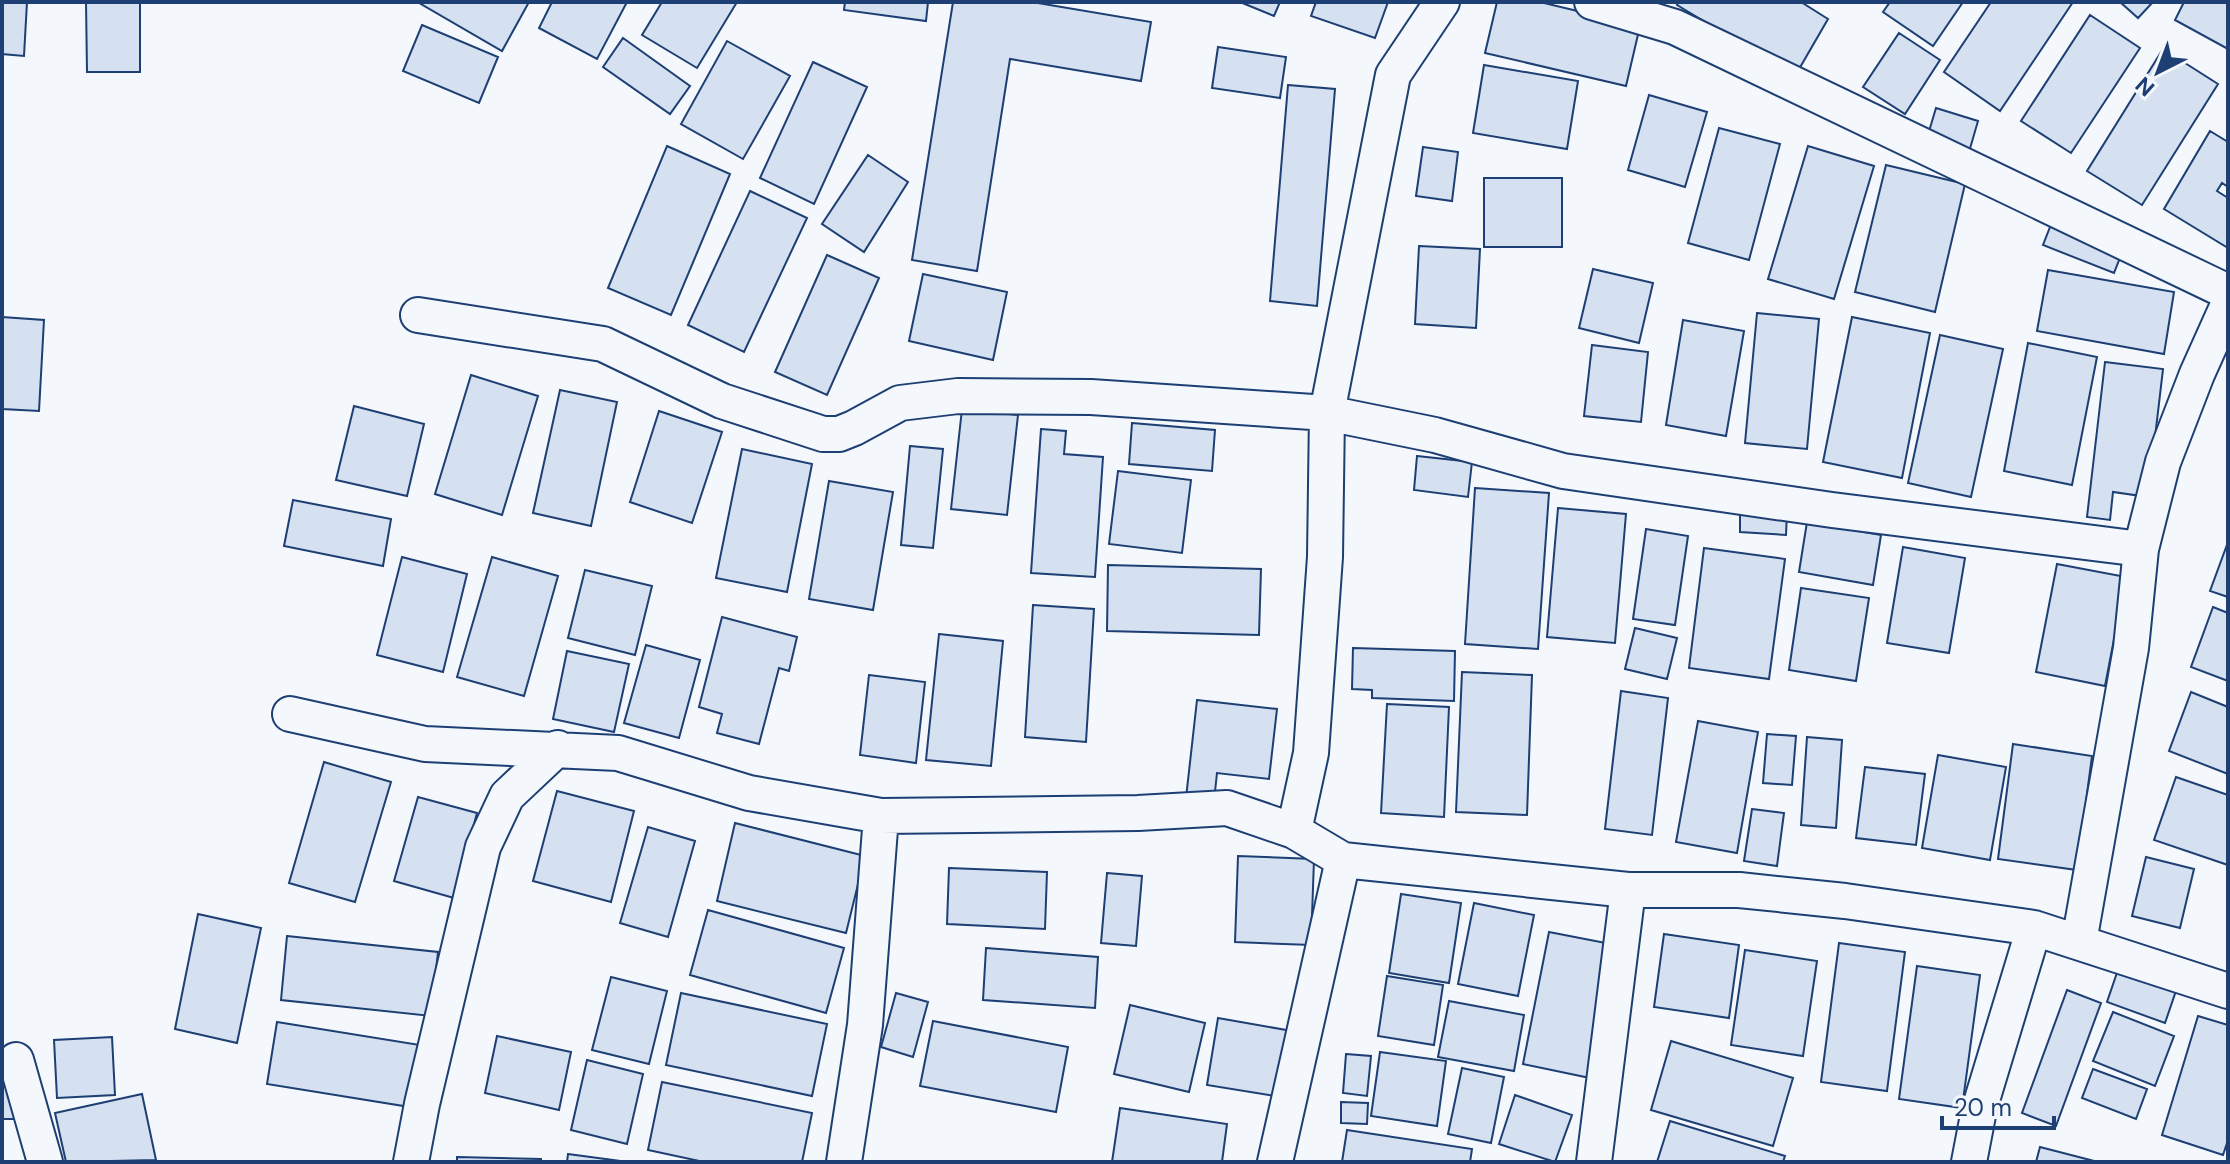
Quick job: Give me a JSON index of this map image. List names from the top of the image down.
{
  "scale_bar": "20 m",
  "north": "bottom left"
}
